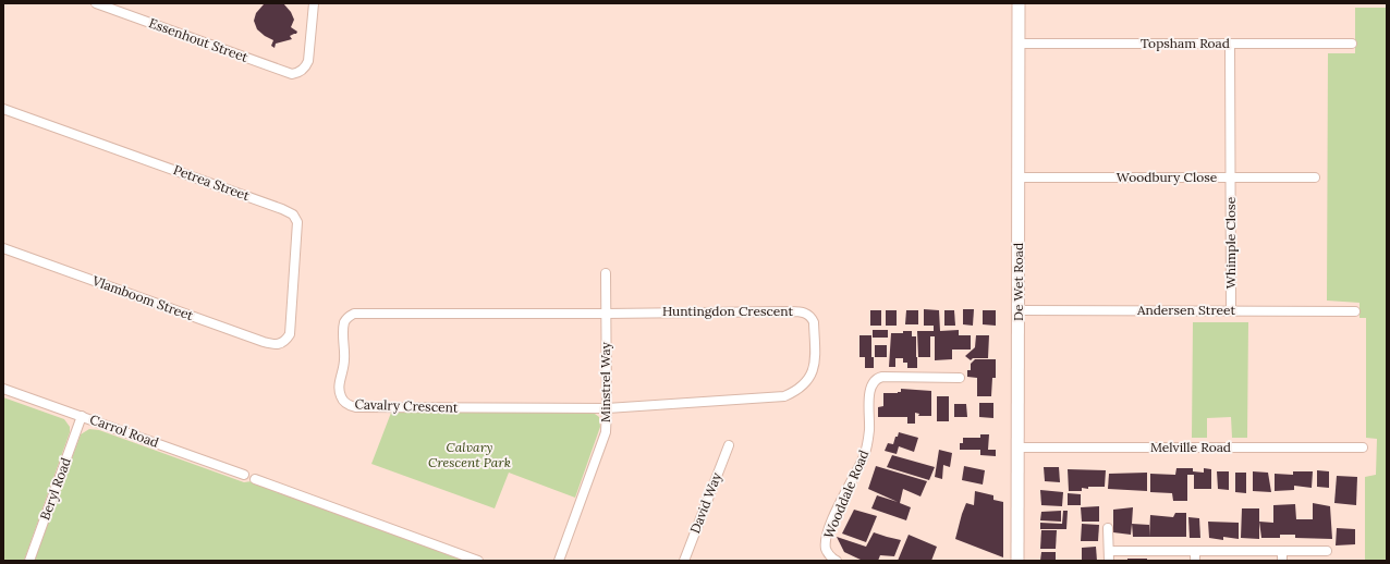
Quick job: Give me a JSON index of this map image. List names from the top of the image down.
{
  "streets": {
    "street": [
      "Essenhout Street",
      "Topsham Road",
      "Woodbury Close",
      "Petrea Street",
      "Whimple Close",
      "De Wet Road",
      "Vlamboom Street",
      "Andersen Street",
      "Huntingdon Crescent",
      "Minstrel Way",
      "Cavalry Crescent",
      "Carrol Road",
      "Melville Road",
      "Beryl Road",
      "Wooddale Road",
      "David Way"
    ]
  },
  "crossings": [
    ["Topsham Road", "Whimple Close"],
    ["Topsham Road", "De Wet Road"],
    ["Woodbury Close", "Whimple Close"],
    ["Woodbury Close", "De Wet Road"],
    ["Petrea Street", "Vlamboom Street"],
    ["Whimple Close", "Andersen Street"],
    ["De Wet Road", "Andersen Street"],
    ["De Wet Road", "Melville Road"],
    ["Huntingdon Crescent", "Minstrel Way"],
    ["Huntingdon Crescent", "Cavalry Crescent"],
    ["Minstrel Way", "Cavalry Crescent"],
    ["Carrol Road", "Beryl Road"]
  ],
  "parks": ["Calvary Crescent Park"]
}
